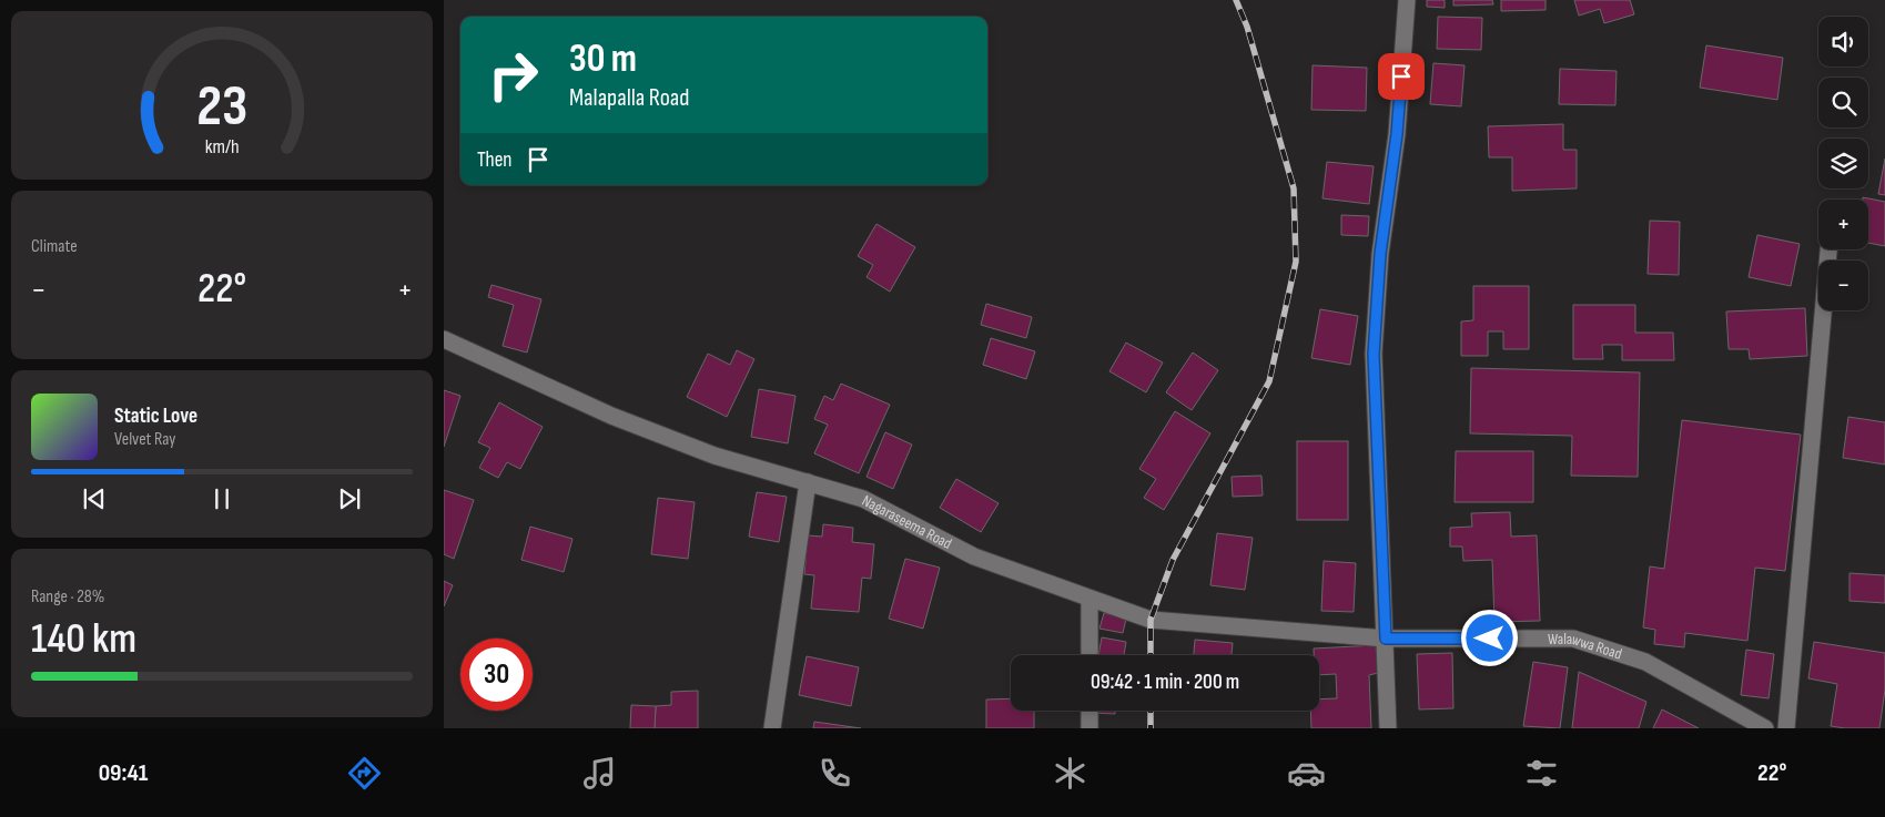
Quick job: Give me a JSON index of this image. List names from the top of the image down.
{
  "streets": {
    "street": ["Nagaraseema Road", "Walawwa Road"]
  },
  "crossings": [
    ["Nagaraseema Road", "Walawwa Road"]
  ],
  "page": {
    "map_buttons": ["+", "−"],
    "turn": ["30 m", "Malapalla Road"],
    "then": "Then",
    "tile": [
      "Climate",
      ["Range · 28%", "140 km"]
    ],
    "heat": ["−", "22°", "+"],
    "song": ["Static Love", "Velvet Ray"],
    "limit": "30",
    "trip": "09:42 · 1 min · 200 m",
    "tabs": ["09:41", "22°"],
    "gauge": ["23", "km/h"]
  }
}
